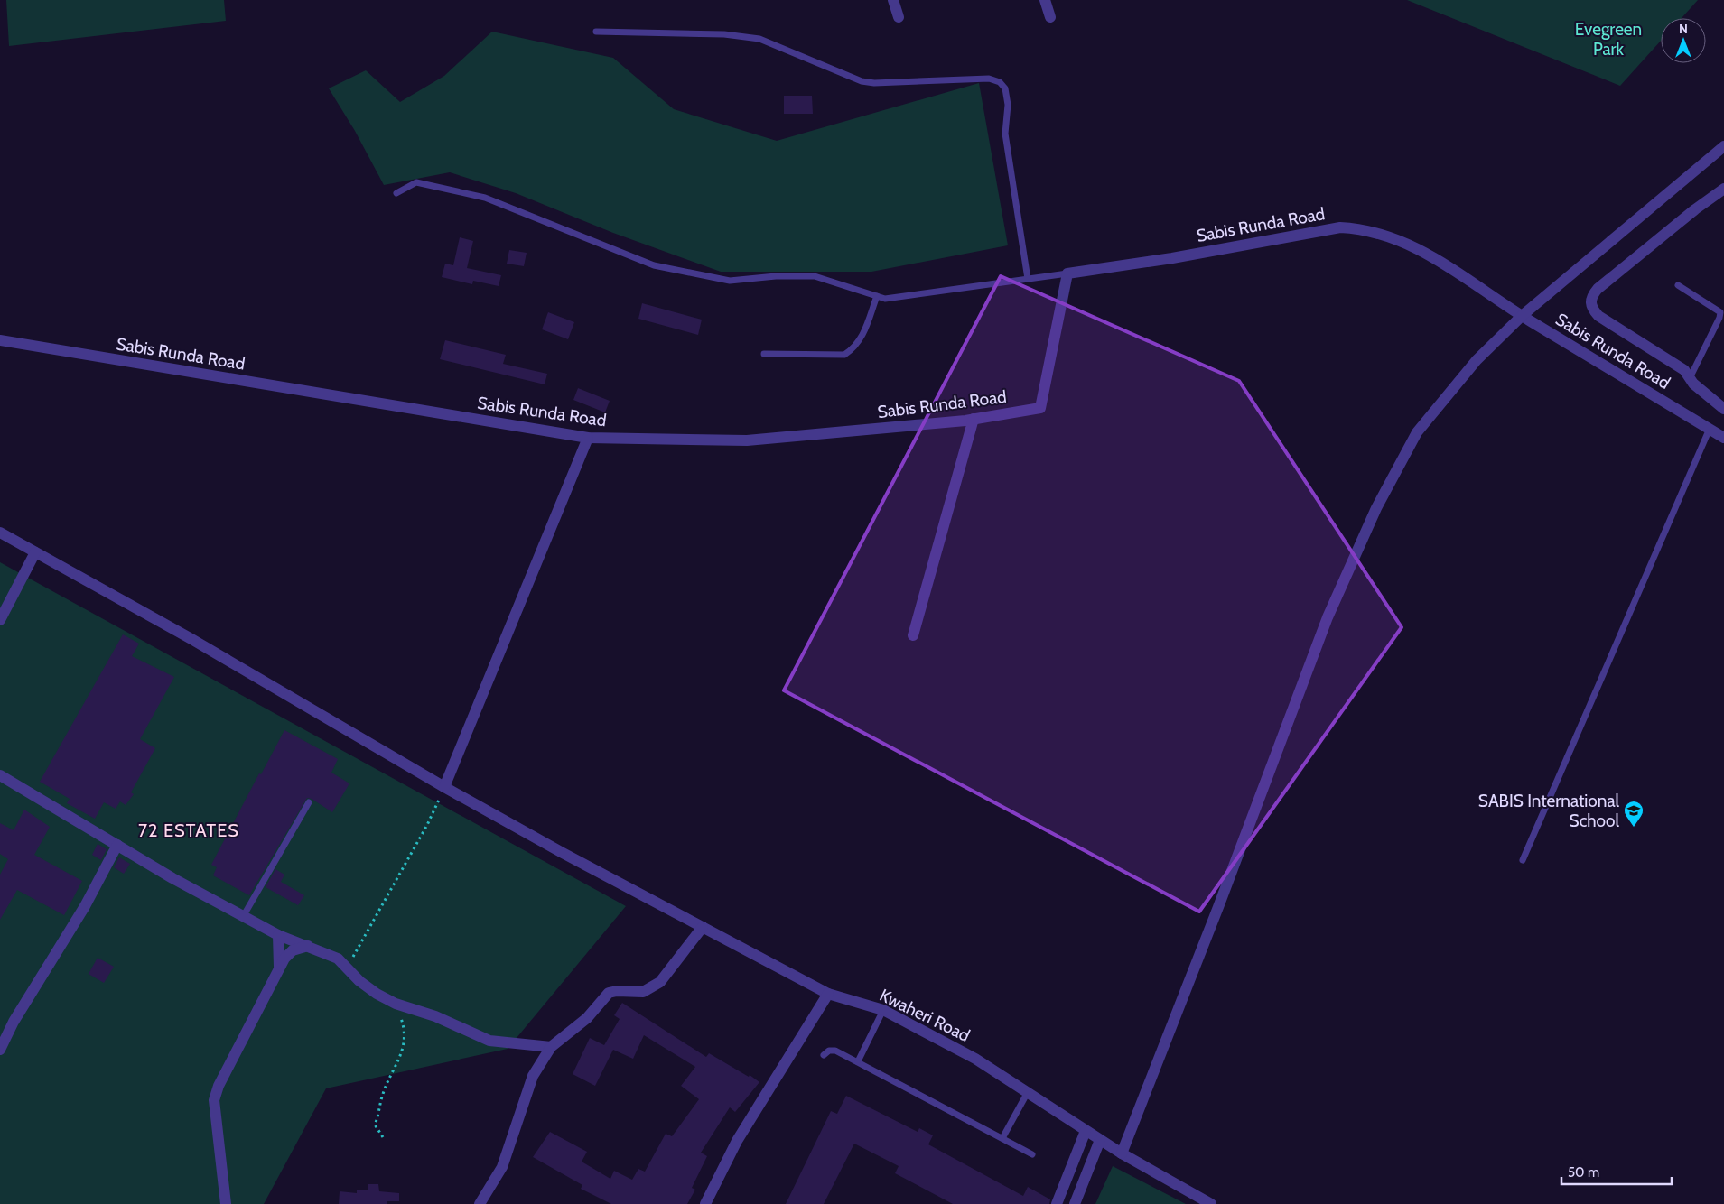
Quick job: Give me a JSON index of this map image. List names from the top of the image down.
{
  "streets": {
    "street": ["Sabis Runda Road", "Kwaheri Road"]
  },
  "districts": ["72 ESTATES"],
  "parks": ["Evegreen Park"],
  "places": {
    "school or university": ["SABIS International School"]
  },
  "scale_bar": "50 m",
  "north": "top"
}
